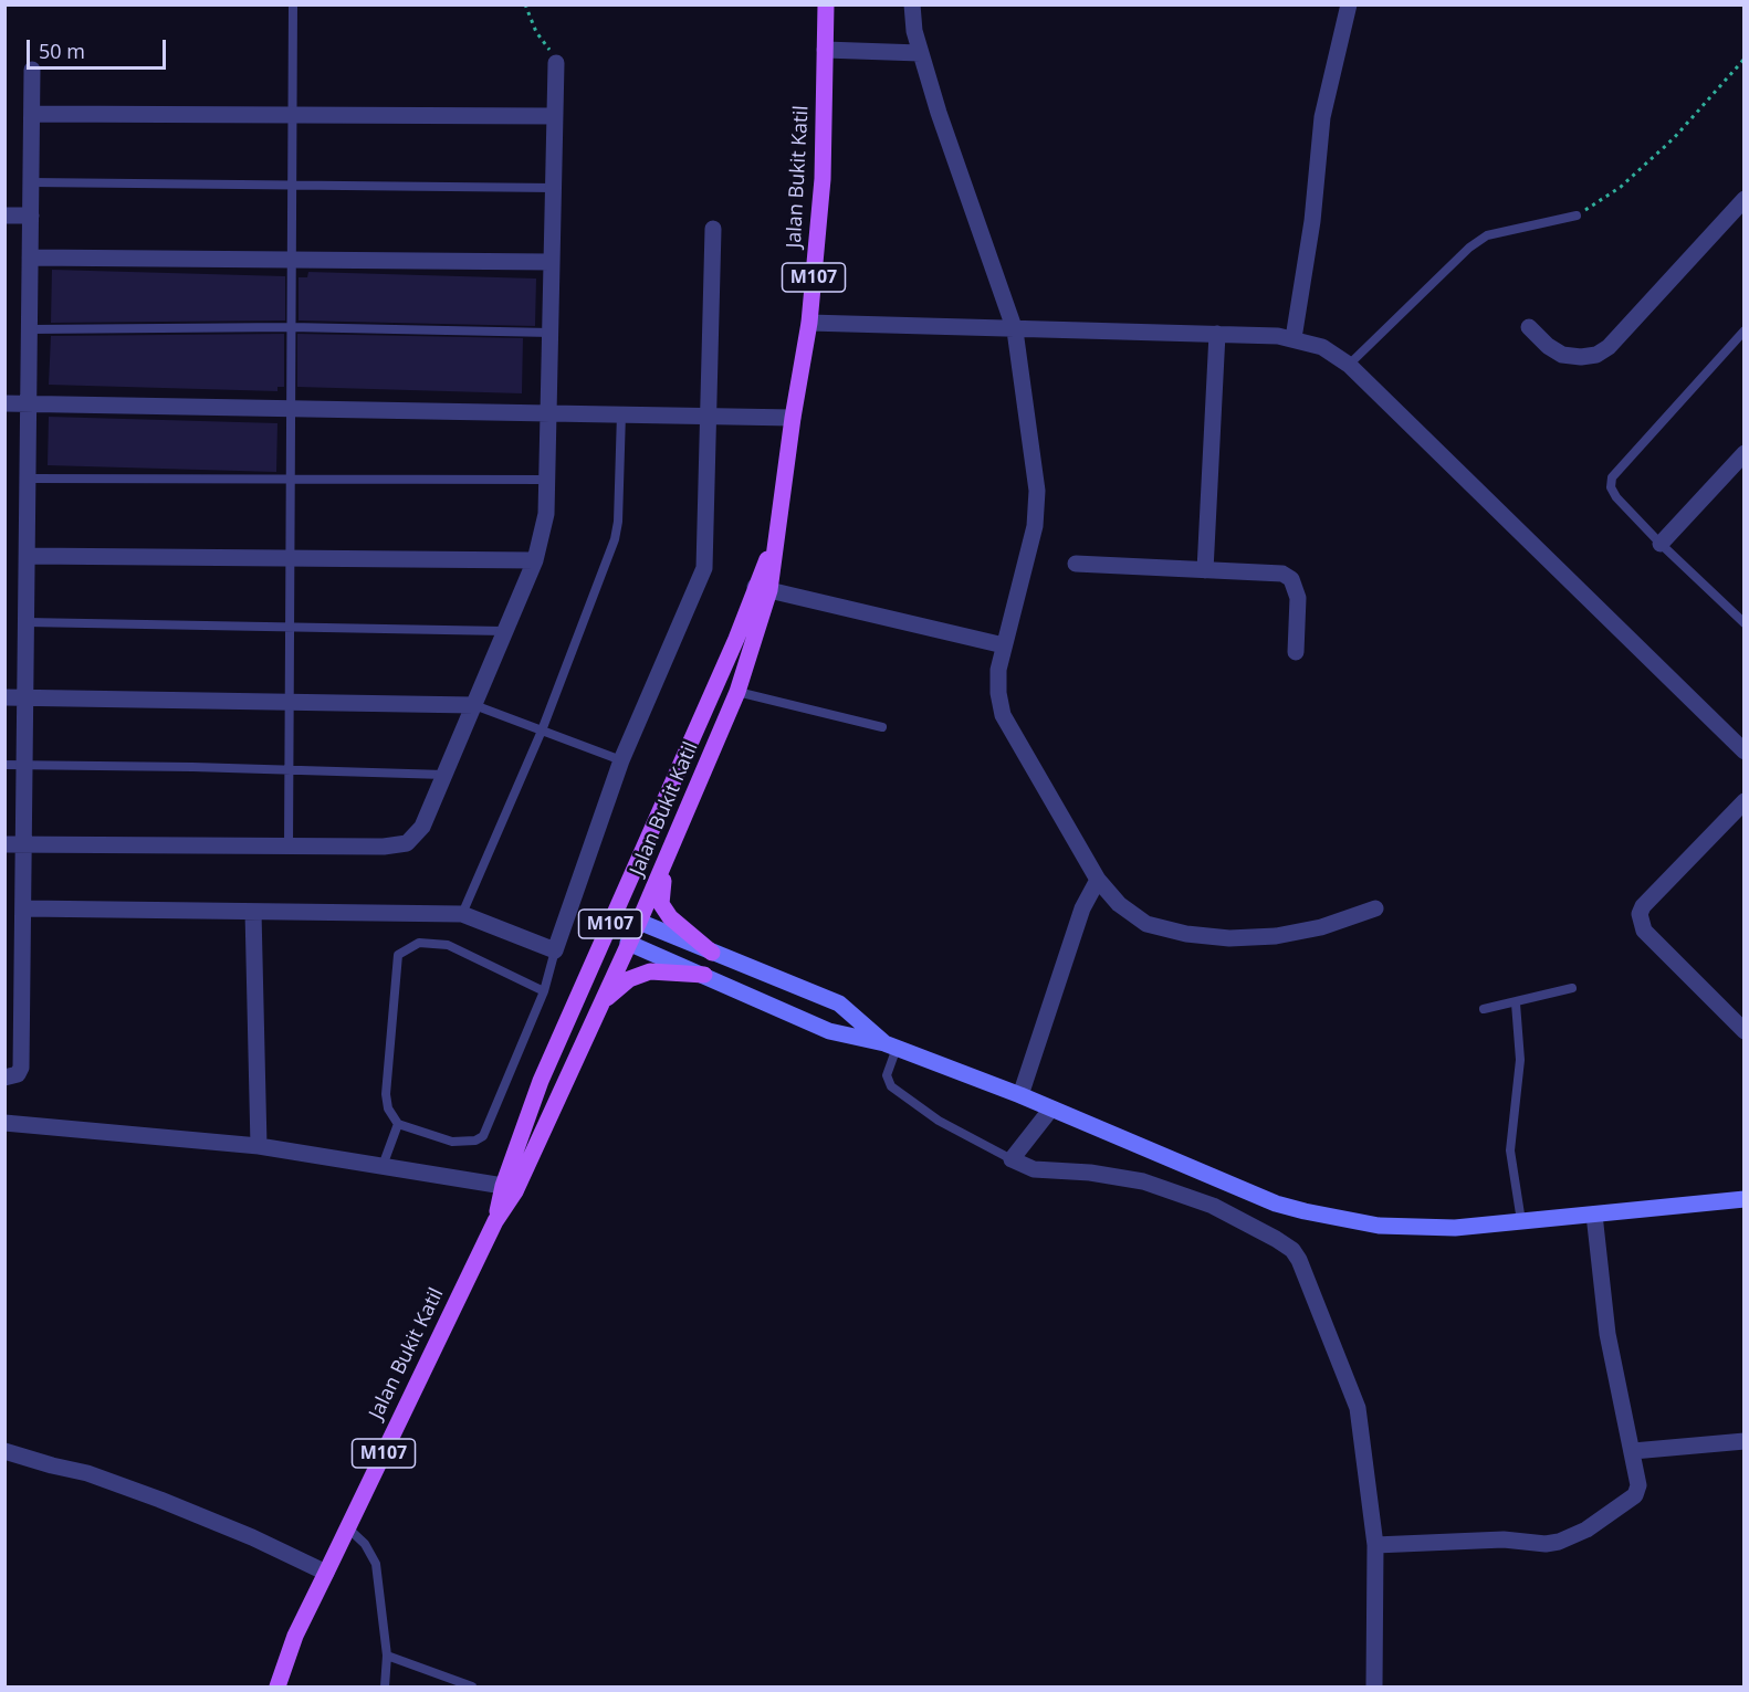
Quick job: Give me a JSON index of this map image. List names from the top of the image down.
{
  "streets": {
    "main road": ["Jalan Bukit Katil", "M107"]
  },
  "scale_bar": "50 m"
}
